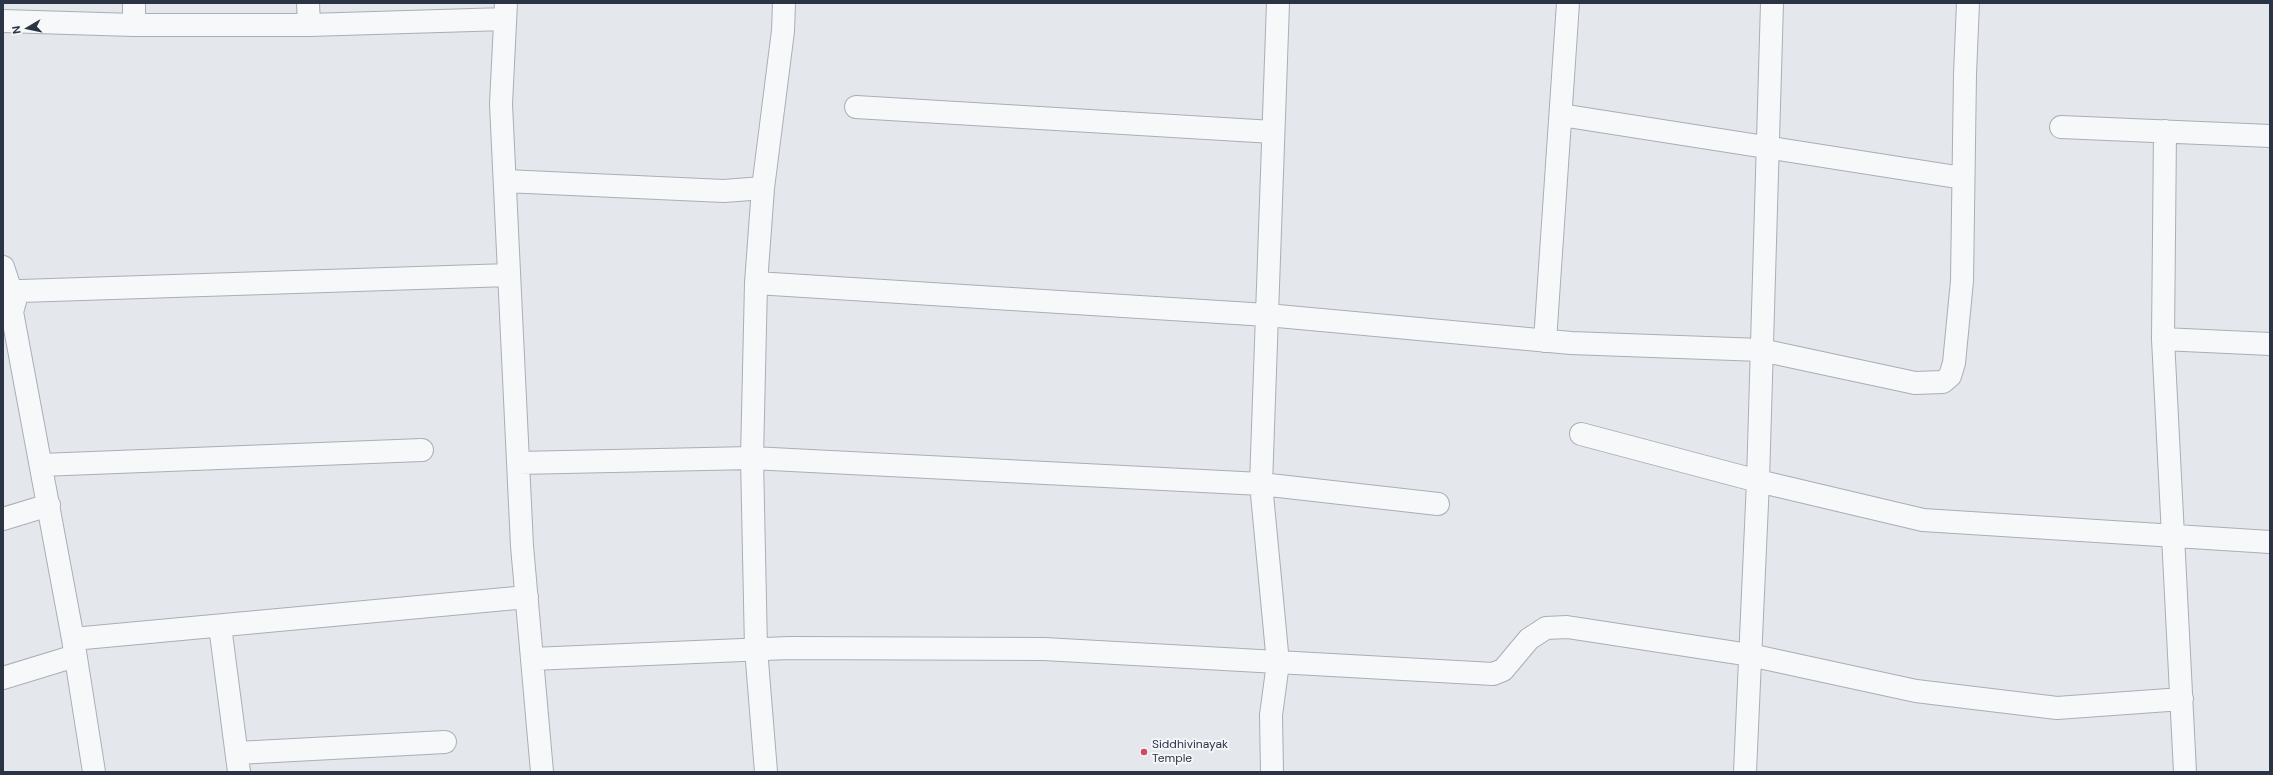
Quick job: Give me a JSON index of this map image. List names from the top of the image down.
{
  "places": ["Siddhivinayak Temple"],
  "north": "left"
}
